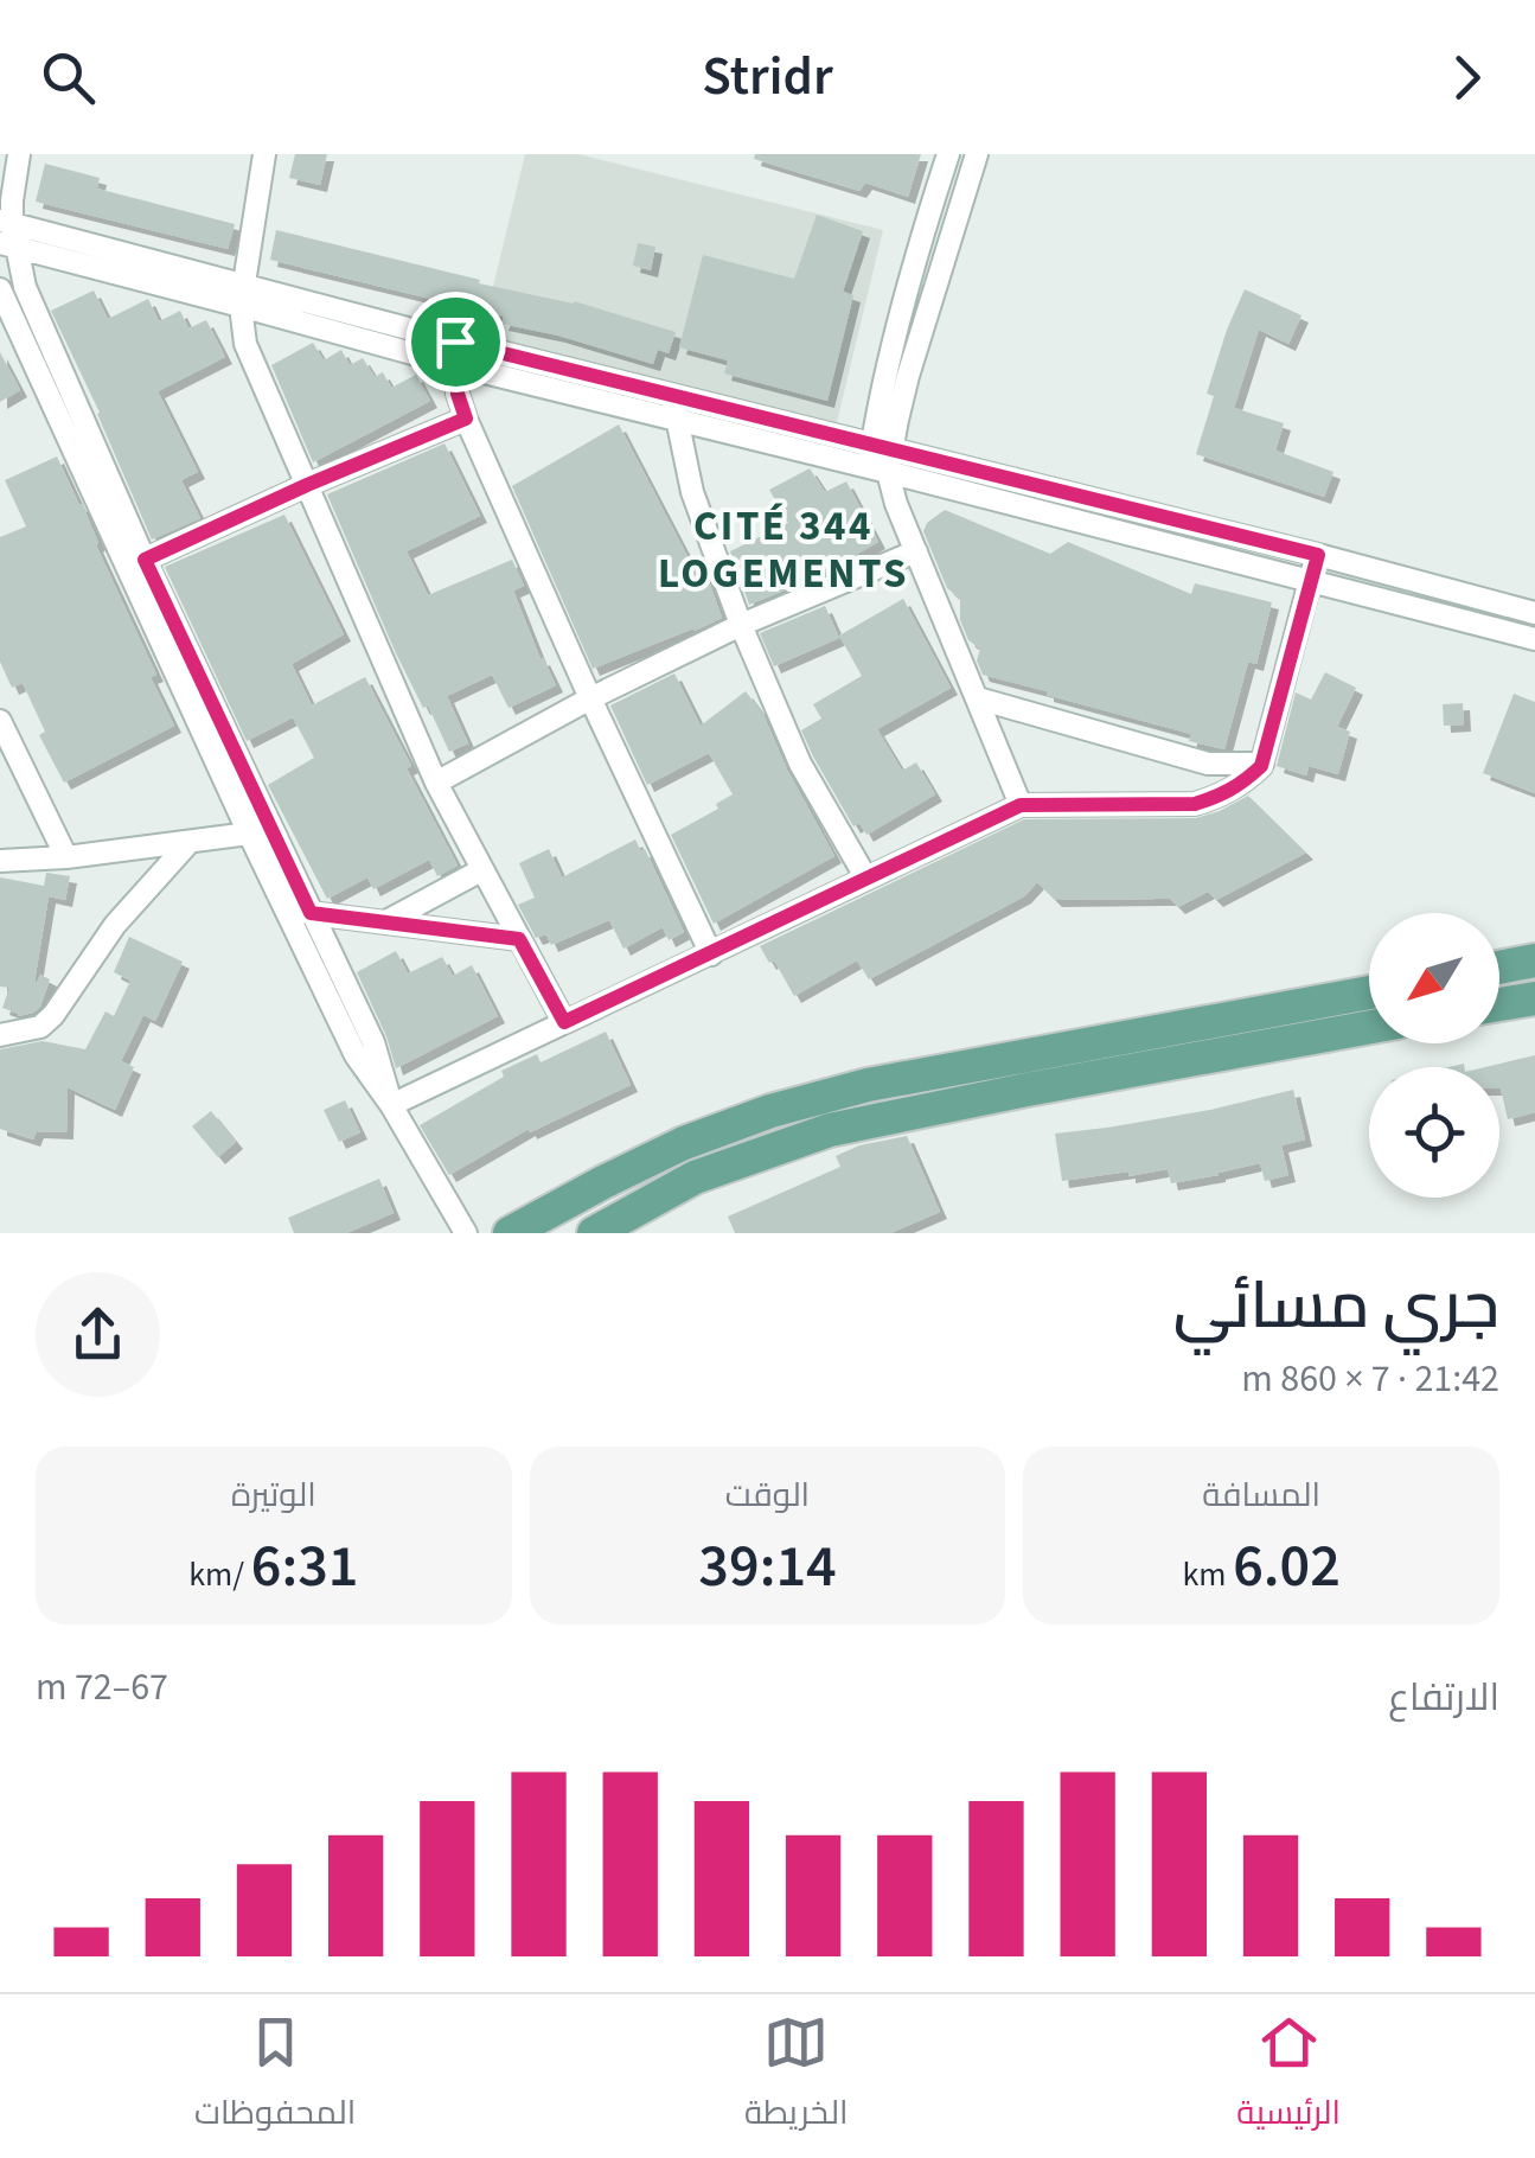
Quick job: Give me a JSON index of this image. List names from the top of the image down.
{
  "districts": ["CITÉ 344 LOGEMENTS"],
  "north": "bottom left",
  "page": {
    "header": "Stridr",
    "heading": ["جري مسائي", "21:42 · 7 × 860 m"],
    "stats": [
      ["المسافة", "6.02 km"],
      ["الوقت", "39:14"],
      ["الوتيرة", "6:31 /km"]
    ],
    "chart": ["الارتفاع", "67–72 m"],
    "tabs": ["الرئيسية", "الخريطة", "المحفوظات"]
  }
}
